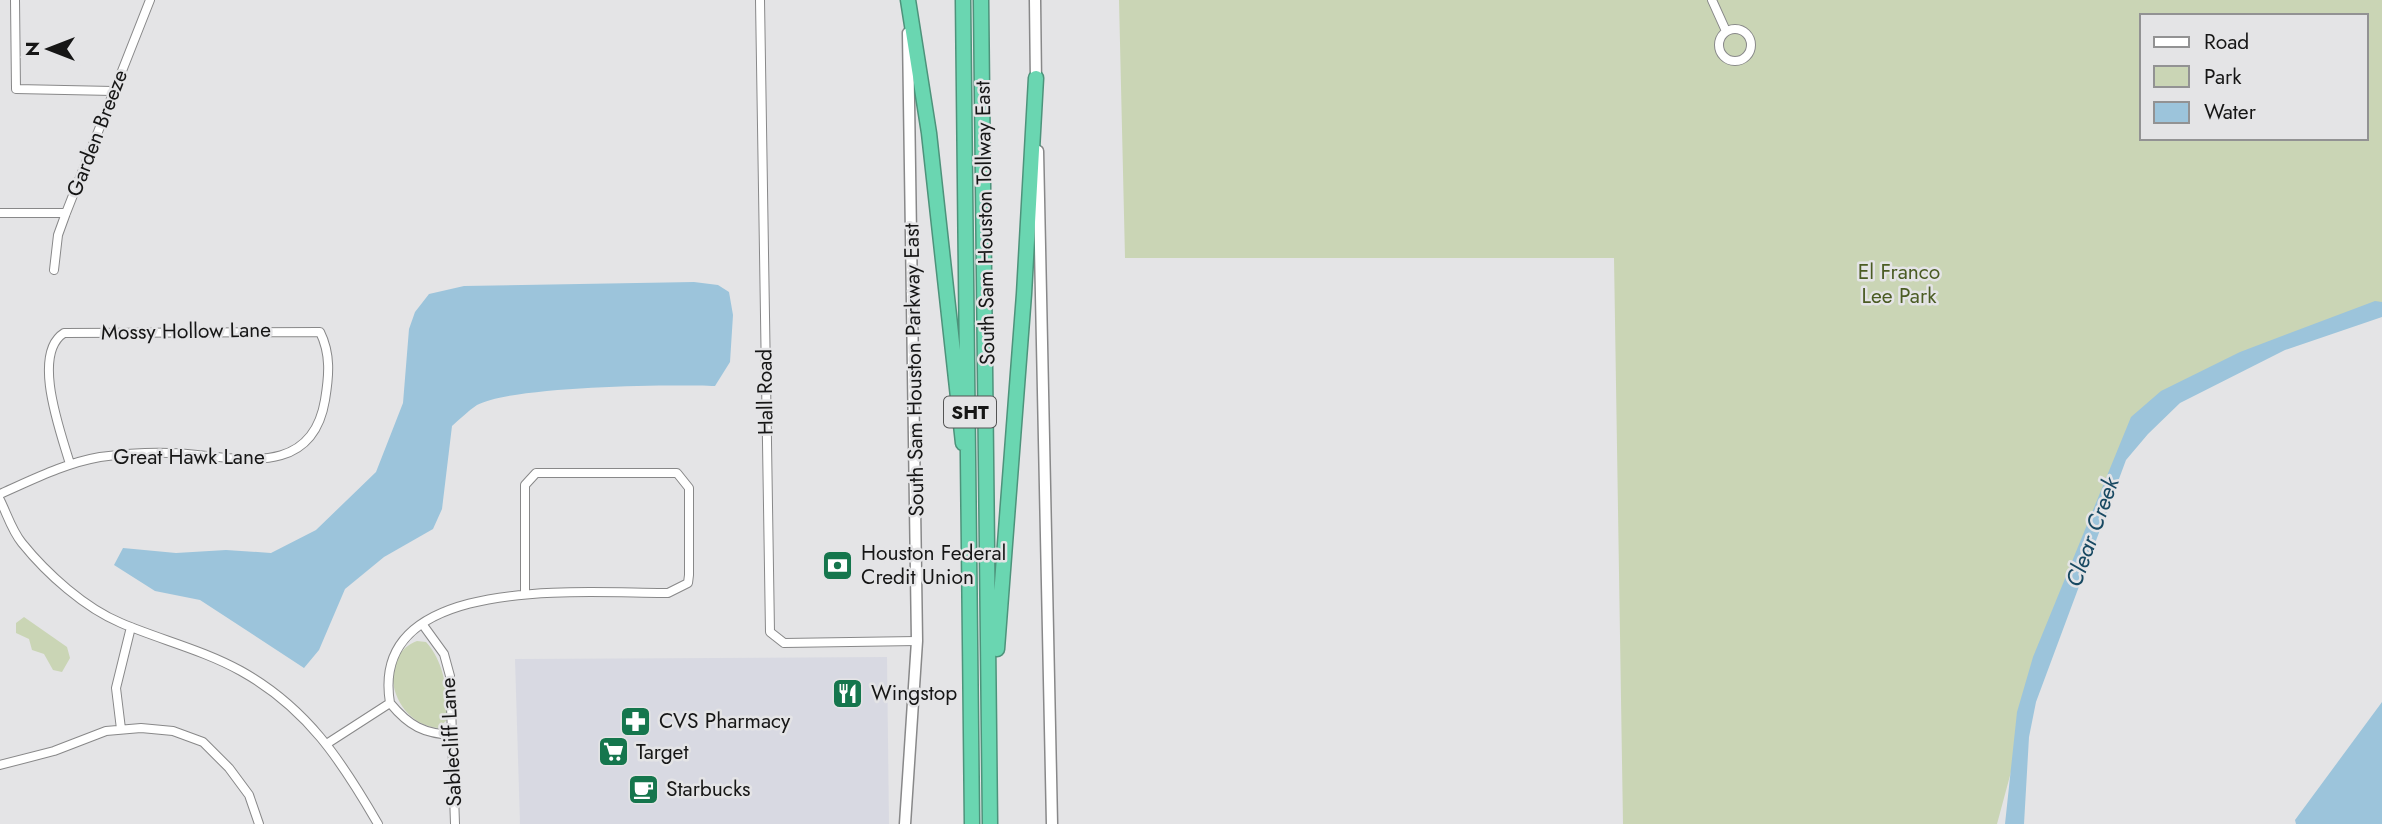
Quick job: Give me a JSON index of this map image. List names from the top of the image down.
{
  "streets": {
    "highway": ["South Sam Houston Tollway East", "SHT"],
    "main road": ["South Sam Houston Parkway East"],
    "street": [
      "Garden Breeze",
      "Mossy Hollow Lane",
      "Hall Road",
      "Great Hawk Lane",
      "Sablecliff Lane"
    ]
  },
  "crossings": [
    ["Mossy Hollow Lane", "Great Hawk Lane"],
    ["South Sam Houston Parkway East", "Hall Road"]
  ],
  "water": ["Clear Creek"],
  "parks": ["El Franco Lee Park"],
  "places": {
    "bank": ["Houston Federal Credit Union"],
    "restaurant": ["Wingstop"],
    "pharmacy": ["CVS Pharmacy"],
    "supermarket": ["Target"],
    "cafe": ["Starbucks"]
  },
  "legend": ["Road", "Park", "Water"],
  "north": "left"
}
